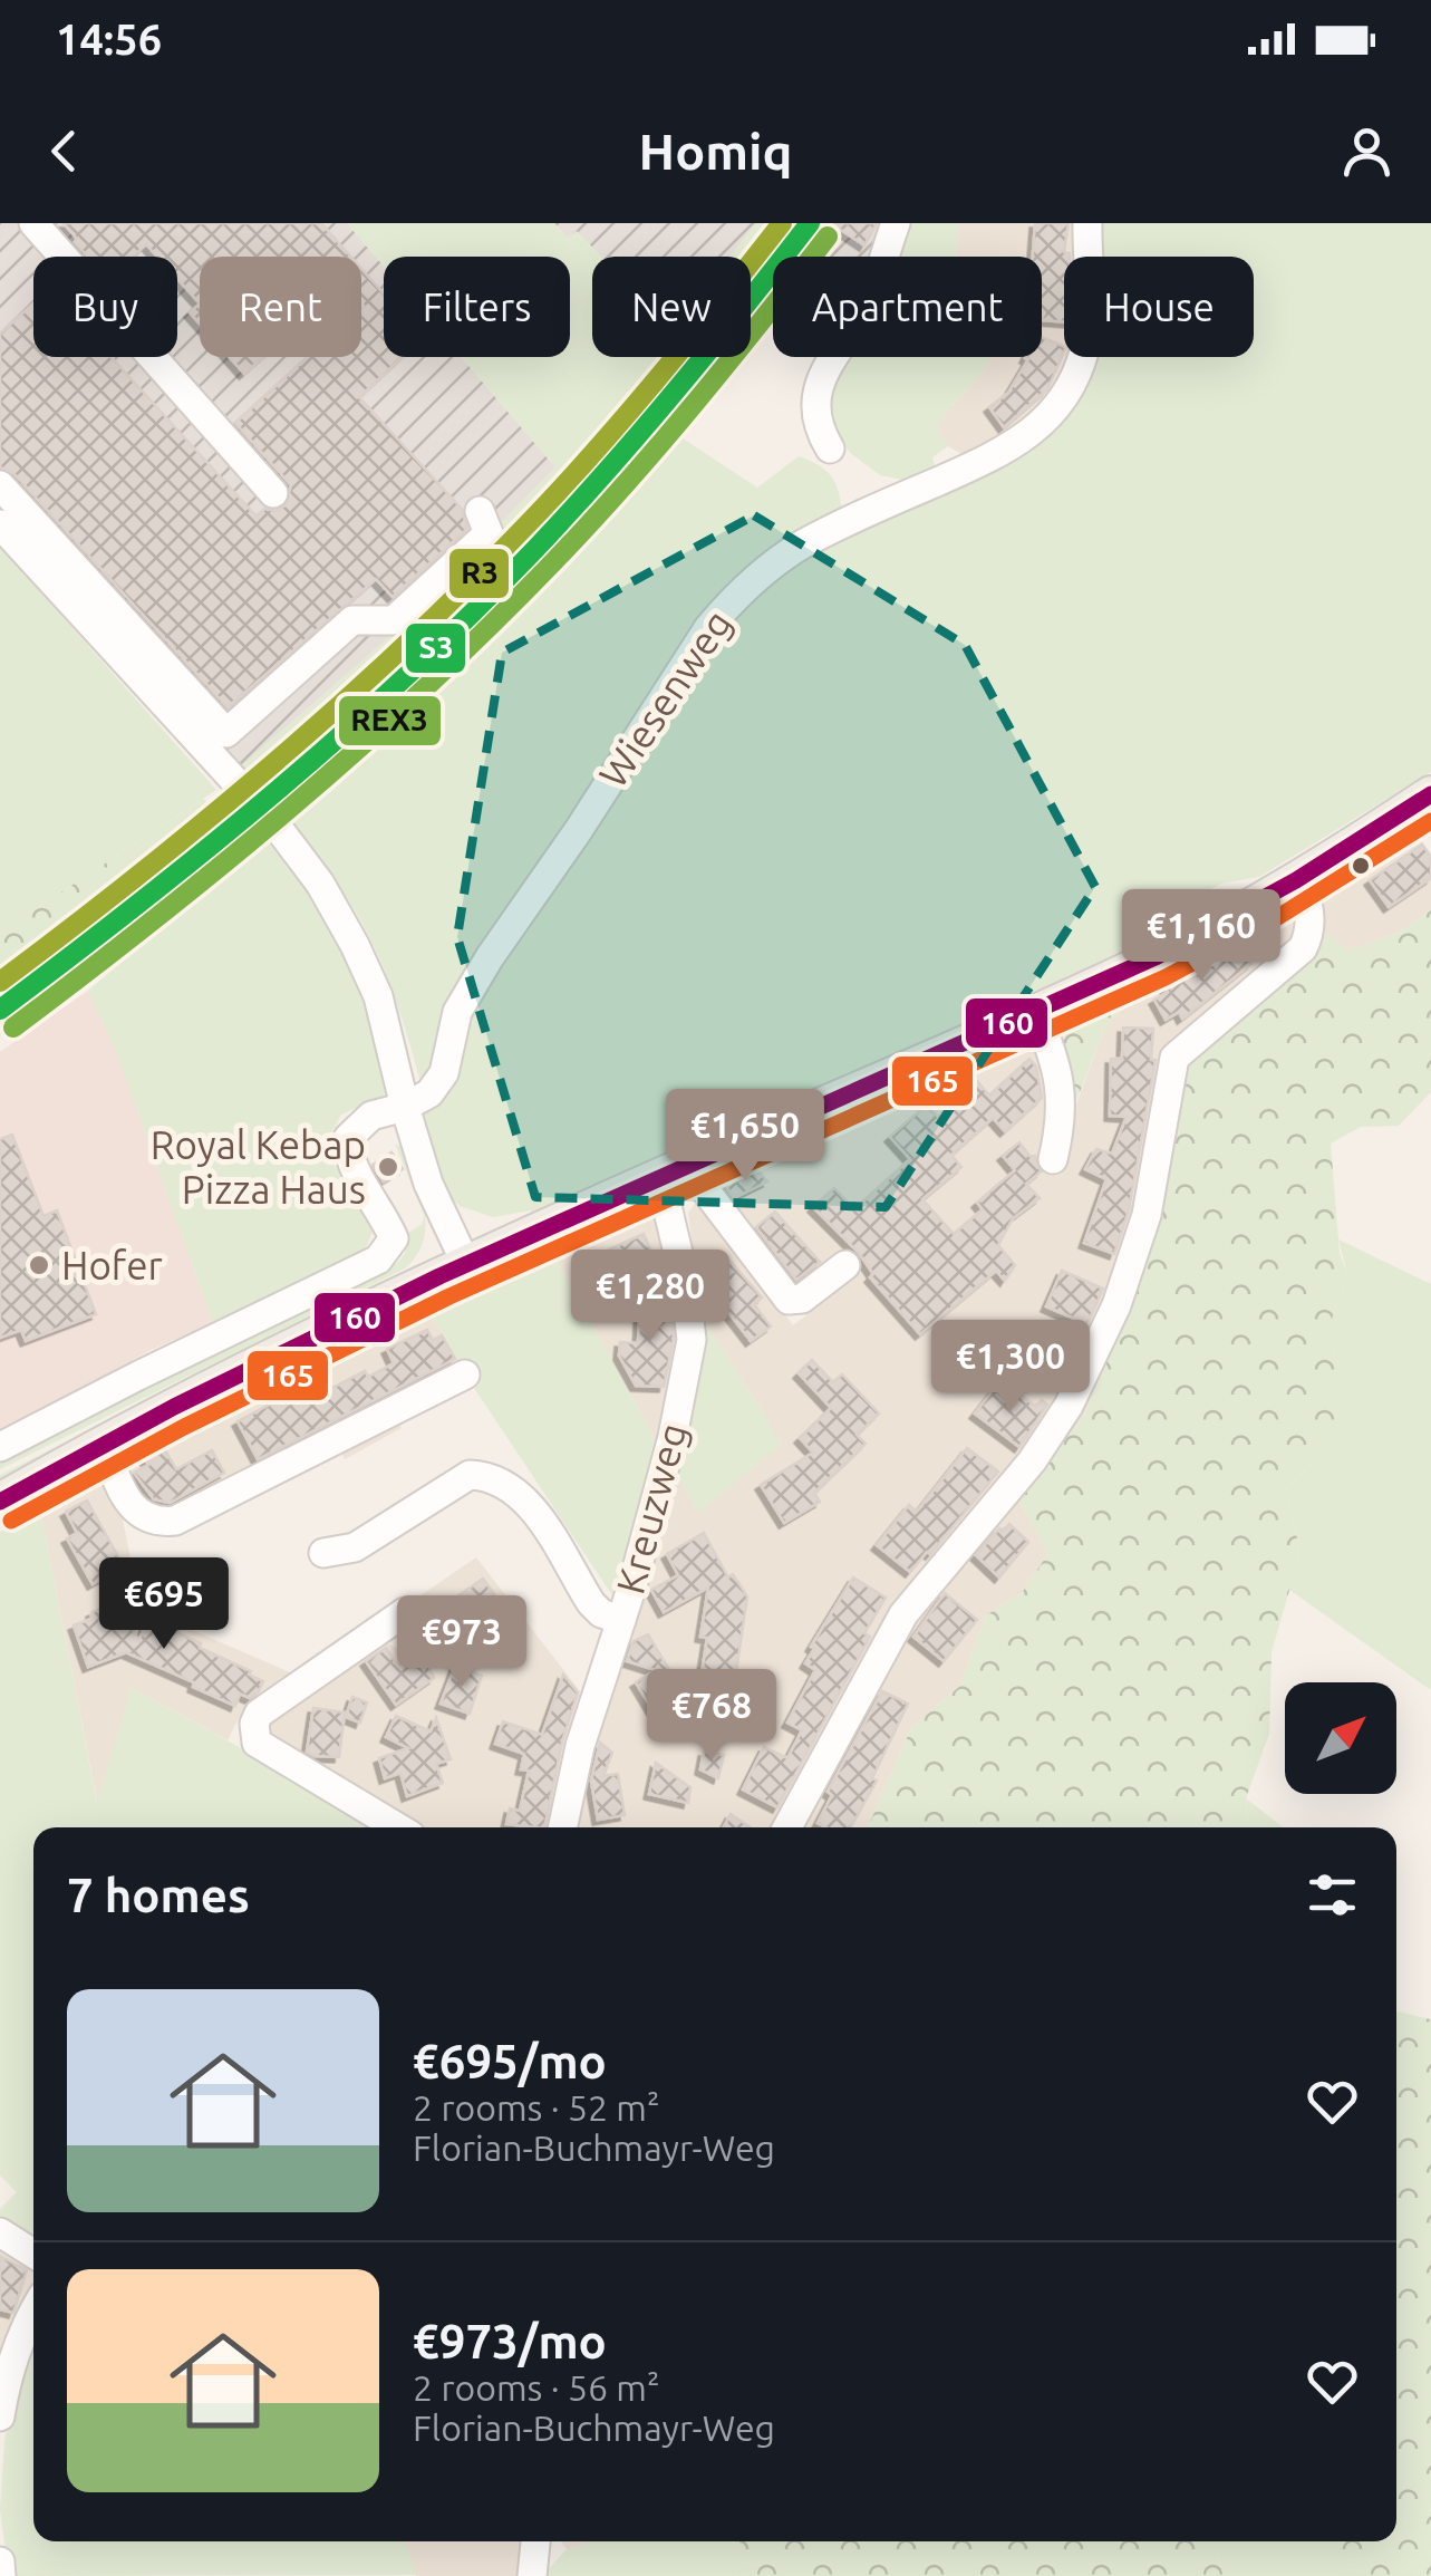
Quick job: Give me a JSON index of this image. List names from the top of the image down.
{
  "streets": {
    "street": ["Wiesenweg", "Kreuzweg"]
  },
  "places": ["Royal Kebap Pizza Haus", "Hofer"],
  "lines": [
    "transit line S3",
    "transit line R3",
    "transit line REX3",
    "transit line 160",
    "transit line 165"
  ],
  "north": "top right",
  "page": {
    "status": "14:56",
    "header": "Homiq",
    "chip": [
      "Buy",
      "Rent",
      "Filters",
      "New",
      "Apartment",
      "House"
    ],
    "price": [
      "€1,160",
      "€1,650",
      "€1,280",
      "€1,300",
      "€695",
      "€973",
      "€768"
    ],
    "heading": "7 homes",
    "list": [
      {
        "name": "€695/mo",
        "note": "2 rooms · 52 m² · Florian-Buchmayr-Weg"
      },
      {
        "name": "€973/mo",
        "note": "2 rooms · 56 m² · Florian-Buchmayr-Weg"
      }
    ]
  }
}
